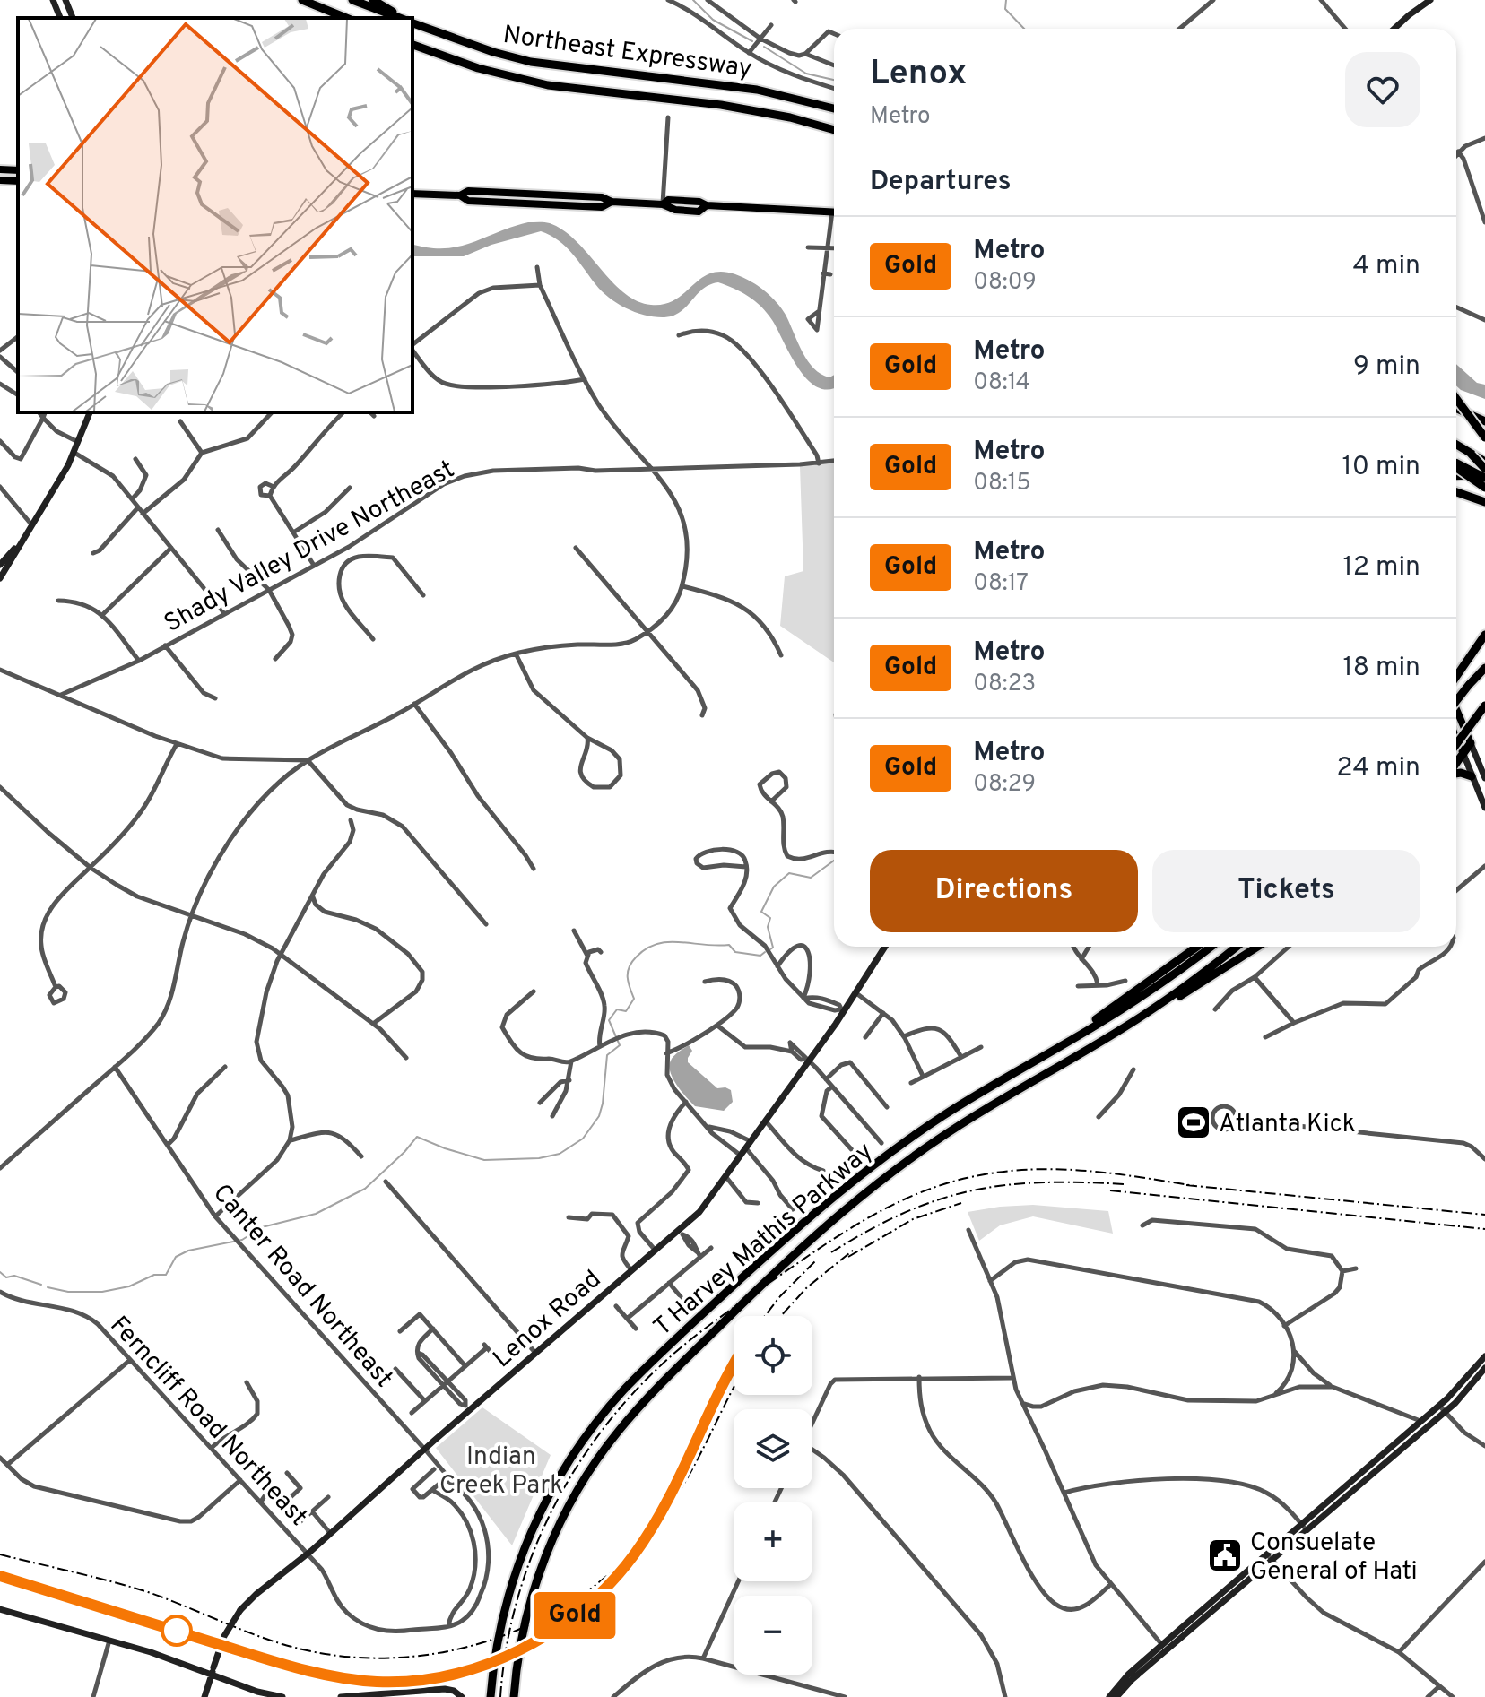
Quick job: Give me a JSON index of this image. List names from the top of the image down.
{
  "streets": {
    "highway": ["Northeast Expressway", "T Harvey Mathis Parkway"],
    "street": [
      "Shady Valley Drive Northeast",
      "Canter Road Northeast",
      "Lenox Road",
      "Ferncliff Road Northeast"
    ]
  },
  "crossings": [
    ["Canter Road Northeast", "Lenox Road"],
    ["Lenox Road", "Ferncliff Road Northeast"]
  ],
  "parks": ["Indian Creek Park"],
  "places": {
    "sports": ["Atlanta Kick"],
    "public building": ["Consuelate General of Hati"]
  },
  "lines": ["metro line Gold"],
  "page": {
    "on_map": "Gold",
    "heading": [
      ["Lenox", "Metro"],
      "Departures"
    ],
    "list": [
      {
        "mark": "Gold",
        "name": "Metro",
        "note": "08:09",
        "value": "4 min"
      },
      {
        "mark": "Gold",
        "name": "Metro",
        "note": "08:14",
        "value": "9 min"
      },
      {
        "mark": "Gold",
        "name": "Metro",
        "note": "08:15",
        "value": "10 min"
      },
      {
        "mark": "Gold",
        "name": "Metro",
        "note": "08:17",
        "value": "12 min"
      },
      {
        "mark": "Gold",
        "name": "Metro",
        "note": "08:23",
        "value": "18 min"
      },
      {
        "mark": "Gold",
        "name": "Metro",
        "note": "08:29",
        "value": "24 min"
      }
    ],
    "buttons": ["Directions", "Tickets"],
    "map_buttons": ["+", "−"]
  }
}
